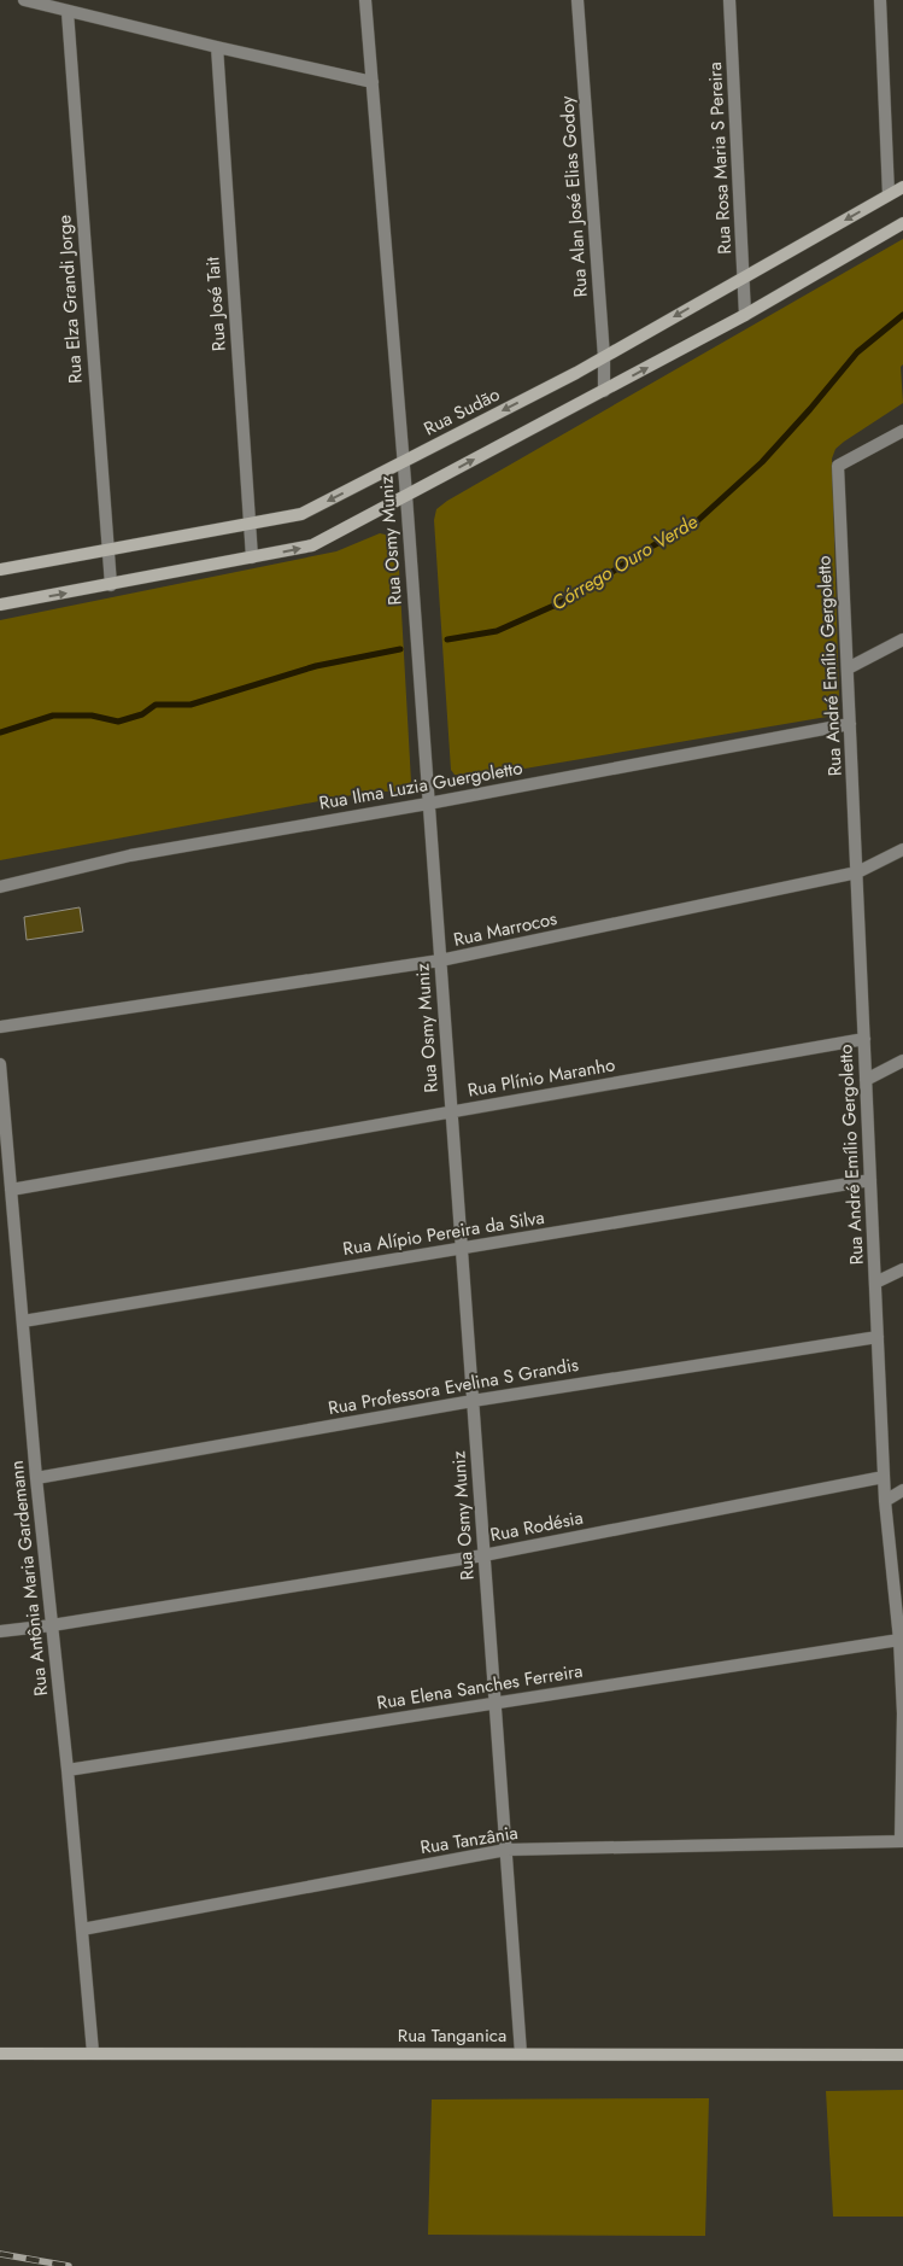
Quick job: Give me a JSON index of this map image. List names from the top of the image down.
{
  "streets": {
    "street": [
      "Rua Rosa Maria S Pereira",
      "Rua Alan José Elias Godoy",
      "Rua Elza Grandi Jorge",
      "Rua José Tait",
      "Rua Sudão",
      "Rua Osmy Muniz",
      "Rua André Emílio Gergoletto",
      "Rua Ilma Luzia Guergoletto",
      "Rua Marrocos",
      "Rua Plínio Maranho",
      "Rua Alípio Pereira da Silva",
      "Rua Professora Evelina S Grandis",
      "Rua Rodésia",
      "Rua Antônia Maria Gardemann",
      "Rua Elena Sanches Ferreira",
      "Rua Tanzânia",
      "Rua Tanganica"
    ]
  },
  "crossings": [
    ["Rua Rosa Maria S Pereira", "Rua Sudão"],
    ["Rua Alan José Elias Godoy", "Rua Sudão"],
    ["Rua Elza Grandi Jorge", "Rua Sudão"],
    ["Rua José Tait", "Rua Sudão"],
    ["Rua Sudão", "Rua Osmy Muniz"],
    ["Rua Osmy Muniz", "Rua Ilma Luzia Guergoletto"],
    ["Rua Osmy Muniz", "Rua Marrocos"],
    ["Rua Osmy Muniz", "Rua Plínio Maranho"],
    ["Rua Osmy Muniz", "Rua Alípio Pereira da Silva"],
    ["Rua Osmy Muniz", "Rua Professora Evelina S Grandis"],
    ["Rua Osmy Muniz", "Rua Rodésia"],
    ["Rua Osmy Muniz", "Rua Elena Sanches Ferreira"],
    ["Rua Osmy Muniz", "Rua Tanzânia"],
    ["Rua Osmy Muniz", "Rua Tanganica"],
    ["Rua André Emílio Gergoletto", "Rua Ilma Luzia Guergoletto"],
    ["Rua André Emílio Gergoletto", "Rua Marrocos"],
    ["Rua André Emílio Gergoletto", "Rua Plínio Maranho"],
    ["Rua André Emílio Gergoletto", "Rua Alípio Pereira da Silva"],
    ["Rua André Emílio Gergoletto", "Rua Professora Evelina S Grandis"],
    ["Rua André Emílio Gergoletto", "Rua Rodésia"],
    ["Rua André Emílio Gergoletto", "Rua Elena Sanches Ferreira"],
    ["Rua André Emílio Gergoletto", "Rua Tanzânia"],
    ["Rua Plínio Maranho", "Rua Antônia Maria Gardemann"],
    ["Rua Alípio Pereira da Silva", "Rua Antônia Maria Gardemann"],
    ["Rua Professora Evelina S Grandis", "Rua Antônia Maria Gardemann"],
    ["Rua Rodésia", "Rua Antônia Maria Gardemann"],
    ["Rua Antônia Maria Gardemann", "Rua Elena Sanches Ferreira"],
    ["Rua Antônia Maria Gardemann", "Rua Tanzânia"],
    ["Rua Antônia Maria Gardemann", "Rua Tanganica"]
  ],
  "water": ["Córrego Ouro Verde"]
}
